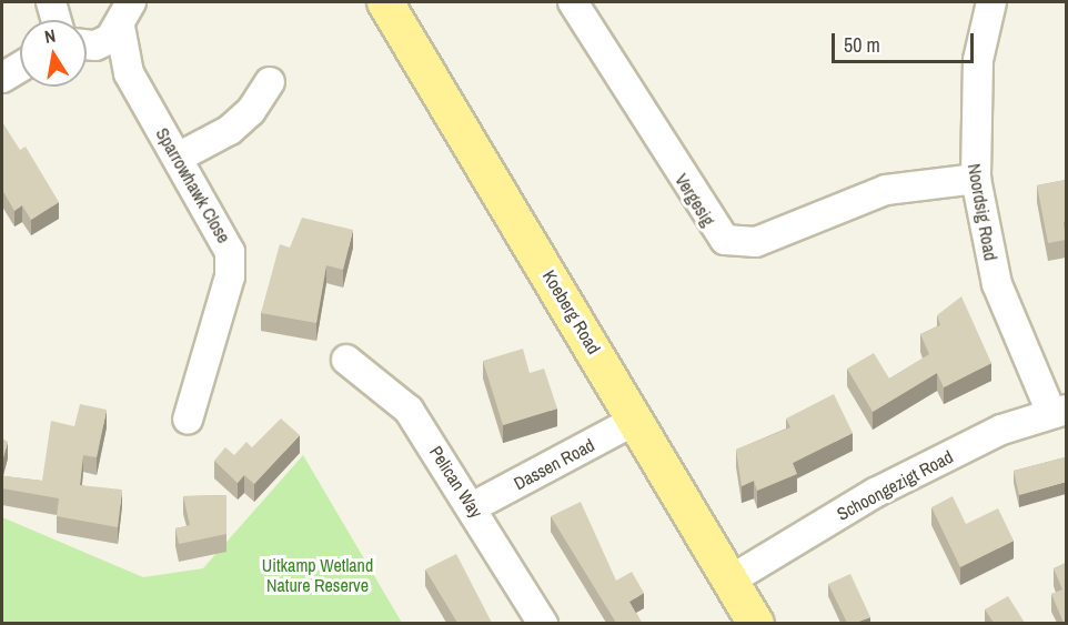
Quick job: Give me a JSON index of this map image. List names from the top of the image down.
{
  "streets": {
    "main road": ["Koeberg Road"],
    "street": [
      "Sparrowhawk Close",
      "Vergesig",
      "Noordsig Road",
      "Dassen Road",
      "Pelican Way",
      "Schoongezigt Road"
    ]
  },
  "crossings": [
    ["Vergesig", "Noordsig Road"],
    ["Noordsig Road", "Schoongezigt Road"],
    ["Koeberg Road", "Dassen Road"],
    ["Koeberg Road", "Schoongezigt Road"],
    ["Dassen Road", "Pelican Way"]
  ],
  "parks": ["Uitkamp Wetland Nature Reserve"],
  "scale_bar": "50 m",
  "north": "top"
}
